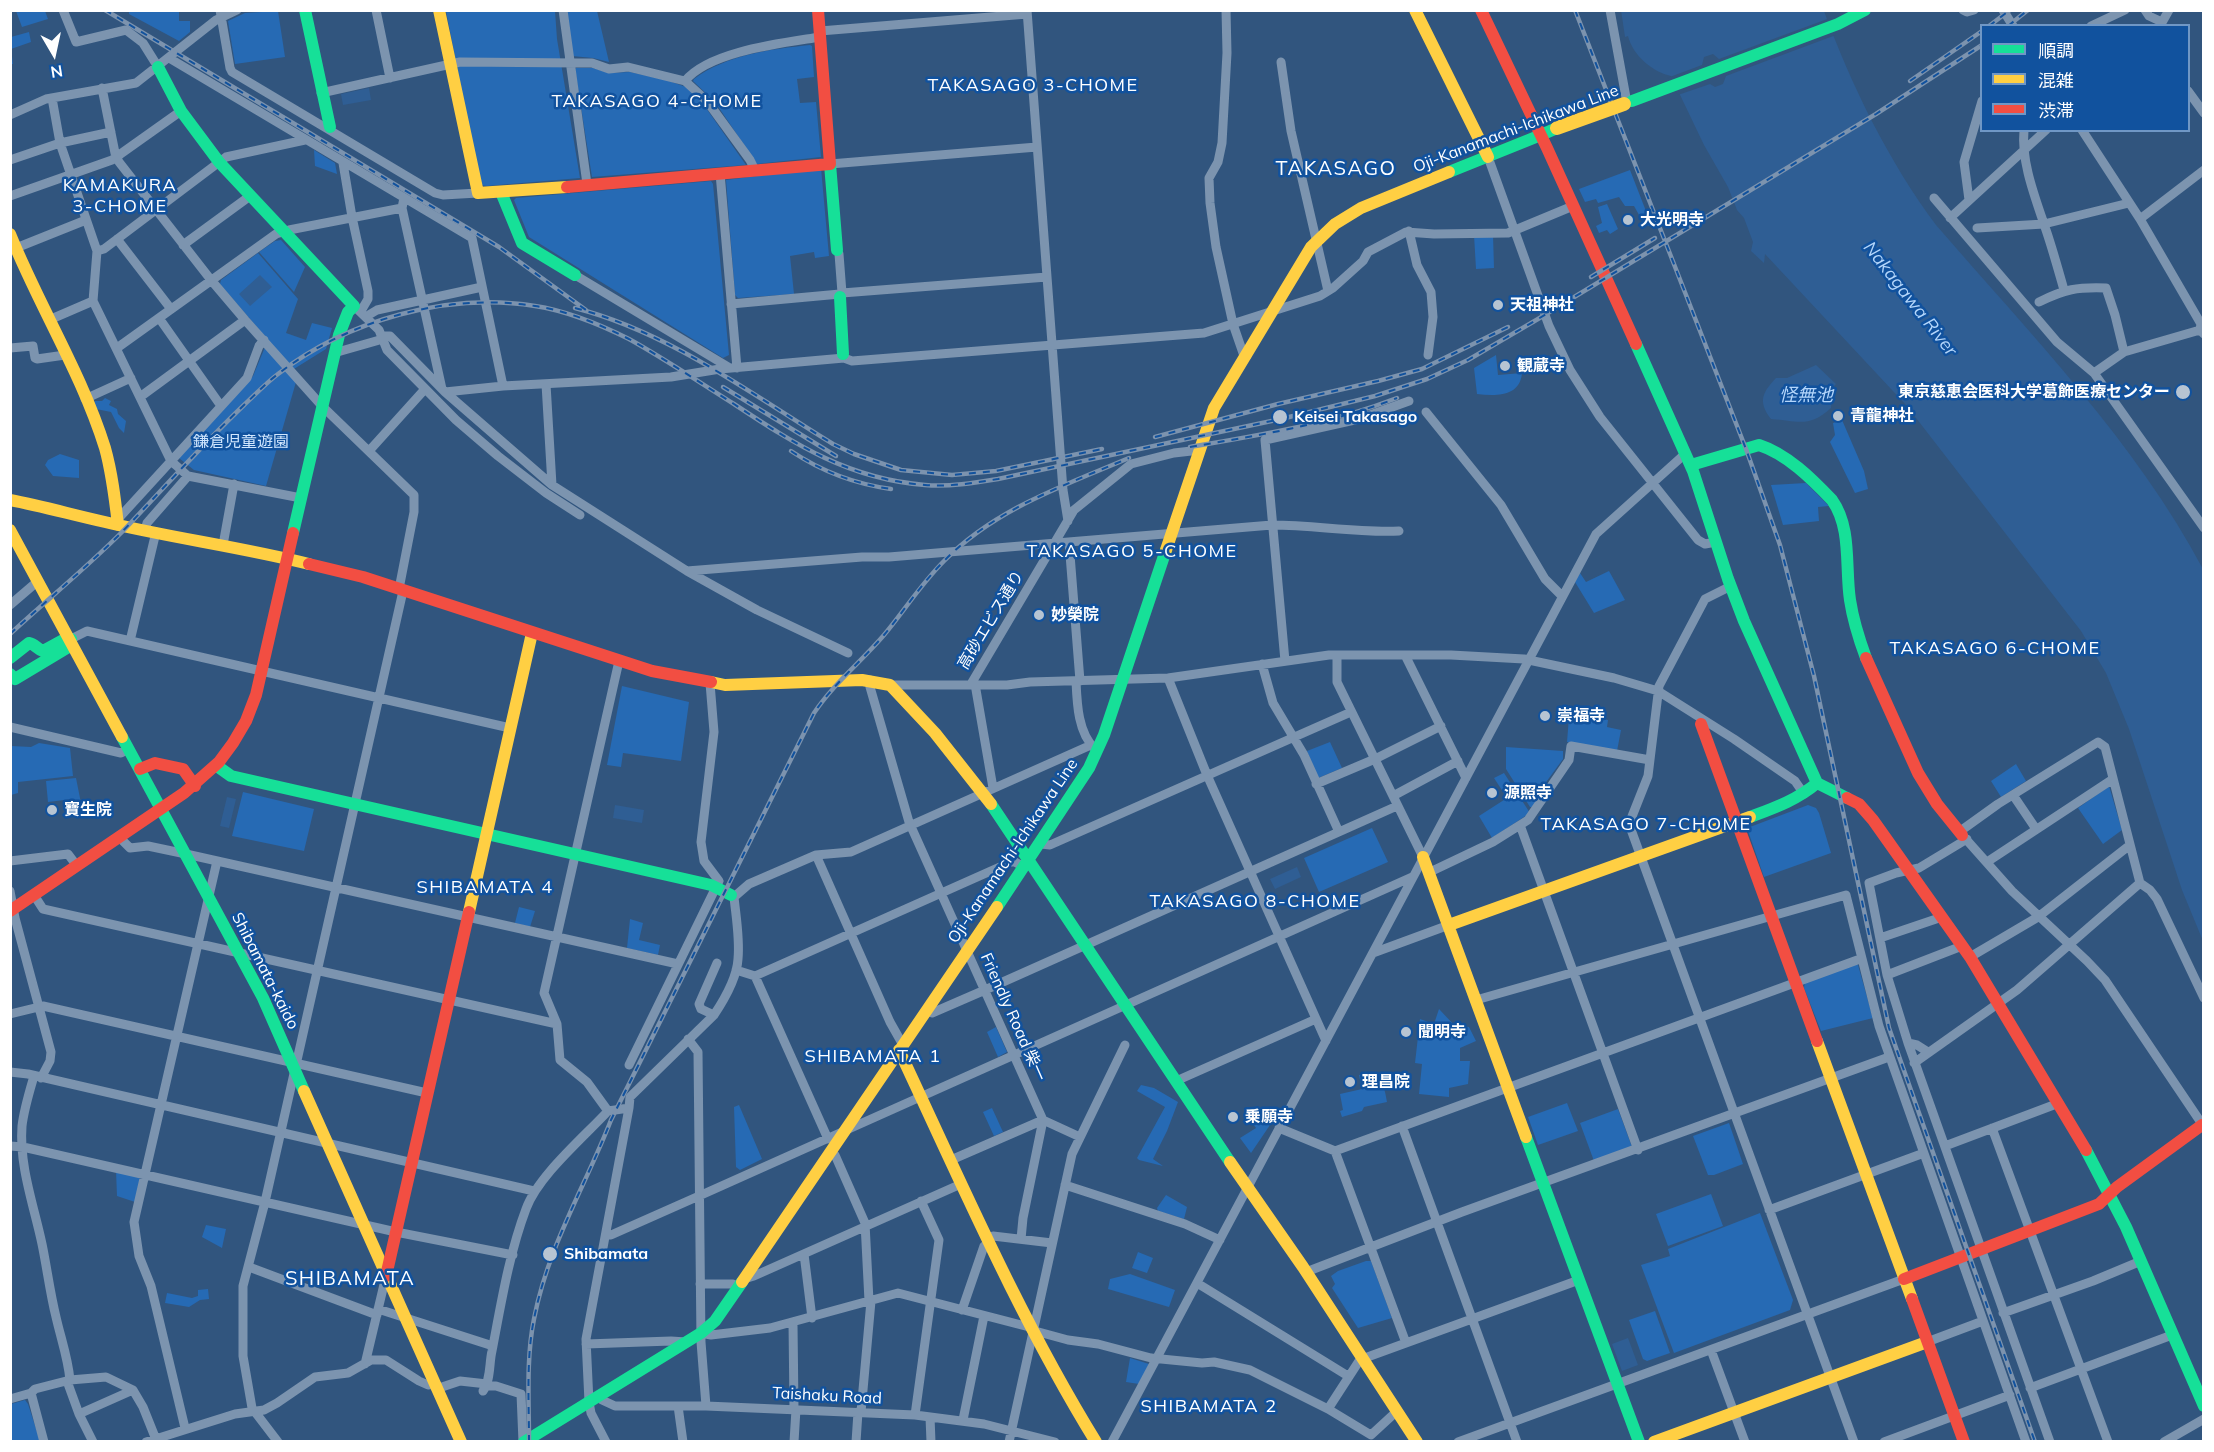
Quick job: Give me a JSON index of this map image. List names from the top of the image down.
{
  "streets": {
    "street": [
      "Oji-Kanamachi-Ichikawa Line",
      "高砂エビス通り",
      "Shibamata-kaido",
      "Friendly Road 柴一",
      "Taishaku Road"
    ]
  },
  "crossings": [
    ["Oji-Kanamachi-Ichikawa Line", "高砂エビス通り"],
    ["Oji-Kanamachi-Ichikawa Line", "Friendly Road 柴一"],
    ["Oji-Kanamachi-Ichikawa Line", "Taishaku Road"]
  ],
  "districts": [
    "TAKASAGO 3-CHOME",
    "TAKASAGO 4-CHOME",
    "TAKASAGO",
    "KAMAKURA 3-CHOME",
    "TAKASAGO 5-CHOME",
    "TAKASAGO 6-CHOME",
    "TAKASAGO 7-CHOME",
    "SHIBAMATA 4",
    "TAKASAGO 8-CHOME",
    "SHIBAMATA 1",
    "SHIBAMATA",
    "SHIBAMATA 2"
  ],
  "water": ["Nakagawa River", "怪無池"],
  "parks": ["鎌倉児童遊園"],
  "places": [
    "大光明寺",
    "天祖神社",
    "観蔵寺",
    "東京慈恵会医科大学葛飾医療センター",
    "青龍神社",
    "Keisei Takasago",
    "妙榮院",
    "崇福寺",
    "源照寺",
    "寶生院",
    "聞明寺",
    "理昌院",
    "乗願寺",
    "Shibamata"
  ],
  "legend": ["順調", "混雑", "渋滞"],
  "north": "bottom"
}
